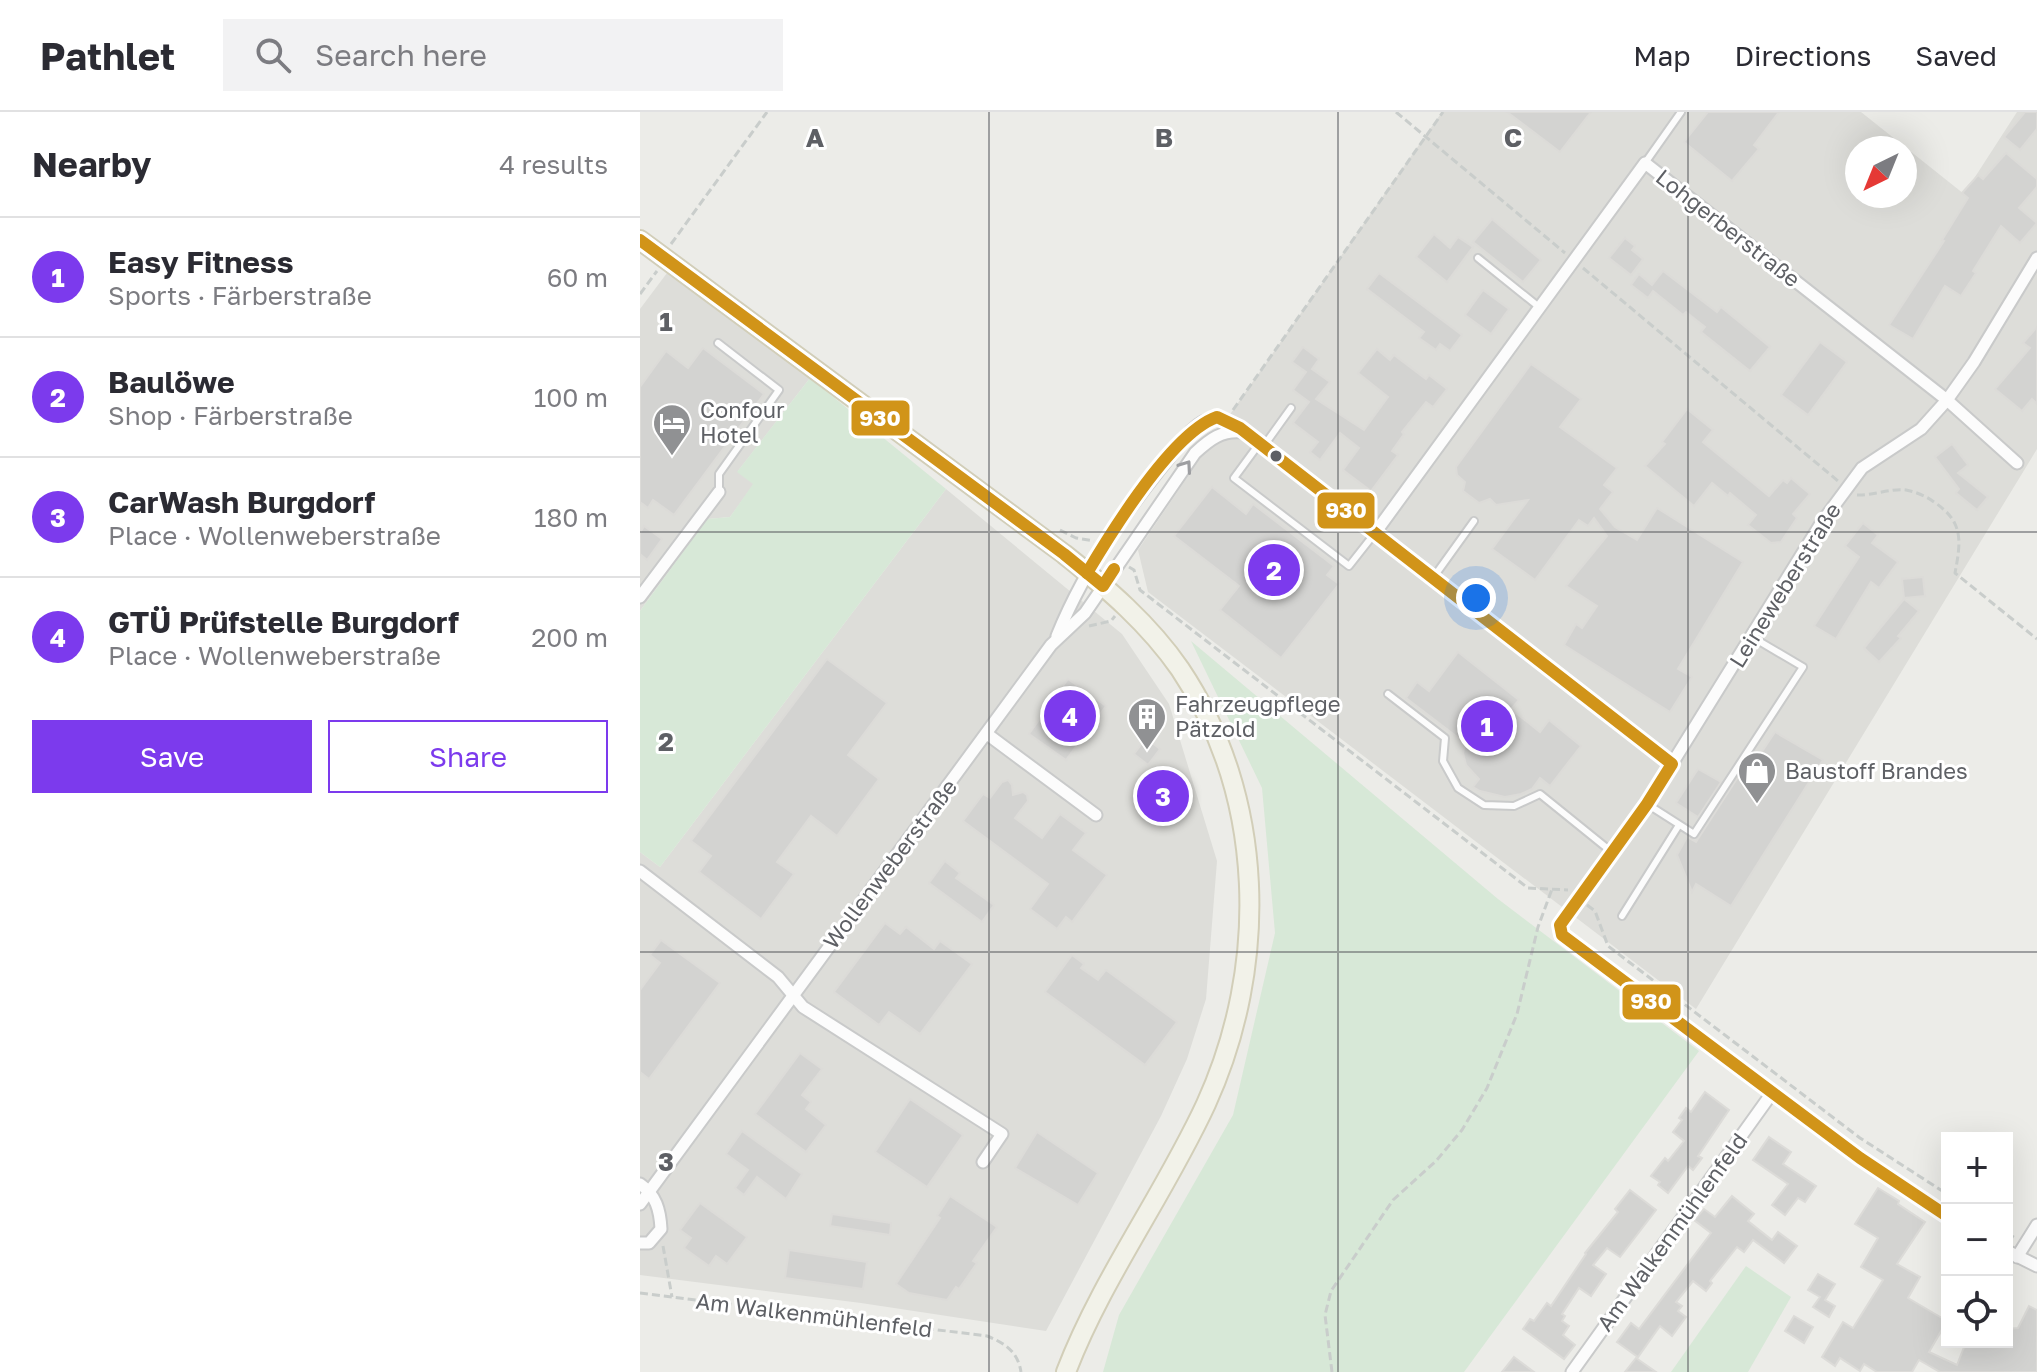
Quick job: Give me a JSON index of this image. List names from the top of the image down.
{
  "streets": {
    "street": [
      "Lohgerberstraße",
      "Leineweberstraße",
      "Wollenweberstraße",
      "Am Walkenmühlenfeld"
    ]
  },
  "crossings": [
    ["Lohgerberstraße", "Leineweberstraße"],
    ["Leineweberstraße", "Am Walkenmühlenfeld"]
  ],
  "places": {
    "hotel": ["Confour Hotel"],
    "building": ["Fahrzeugpflege Pätzold"],
    "shop": ["Baustoff Brandes"]
  },
  "lines": ["transit line 930"],
  "north": "bottom left",
  "page": {
    "header": "Pathlet",
    "search": "Search here",
    "nav": ["Map", "Directions", "Saved"],
    "heading": ["Nearby", "4 results"],
    "list": [
      {
        "mark": "1",
        "name": "Easy Fitness",
        "note": "Sports · Färberstraße",
        "value": "60 m"
      },
      {
        "mark": "2",
        "name": "Baulöwe",
        "note": "Shop · Färberstraße",
        "value": "100 m"
      },
      {
        "mark": "3",
        "name": "CarWash Burgdorf",
        "note": "Place · Wollenweberstraße",
        "value": "180 m"
      },
      {
        "mark": "4",
        "name": "GTÜ Prüfstelle Burgdorf",
        "note": "Place · Wollenweberstraße",
        "value": "200 m"
      }
    ],
    "pins": [
      "2",
      "4",
      "1",
      "3"
    ],
    "buttons": ["Save", "Share"],
    "map_buttons": ["+", "−"]
  },
  "grid": {
    "columns": ["A", "B", "C"],
    "rows": ["1", "2", "3"]
  }
}
